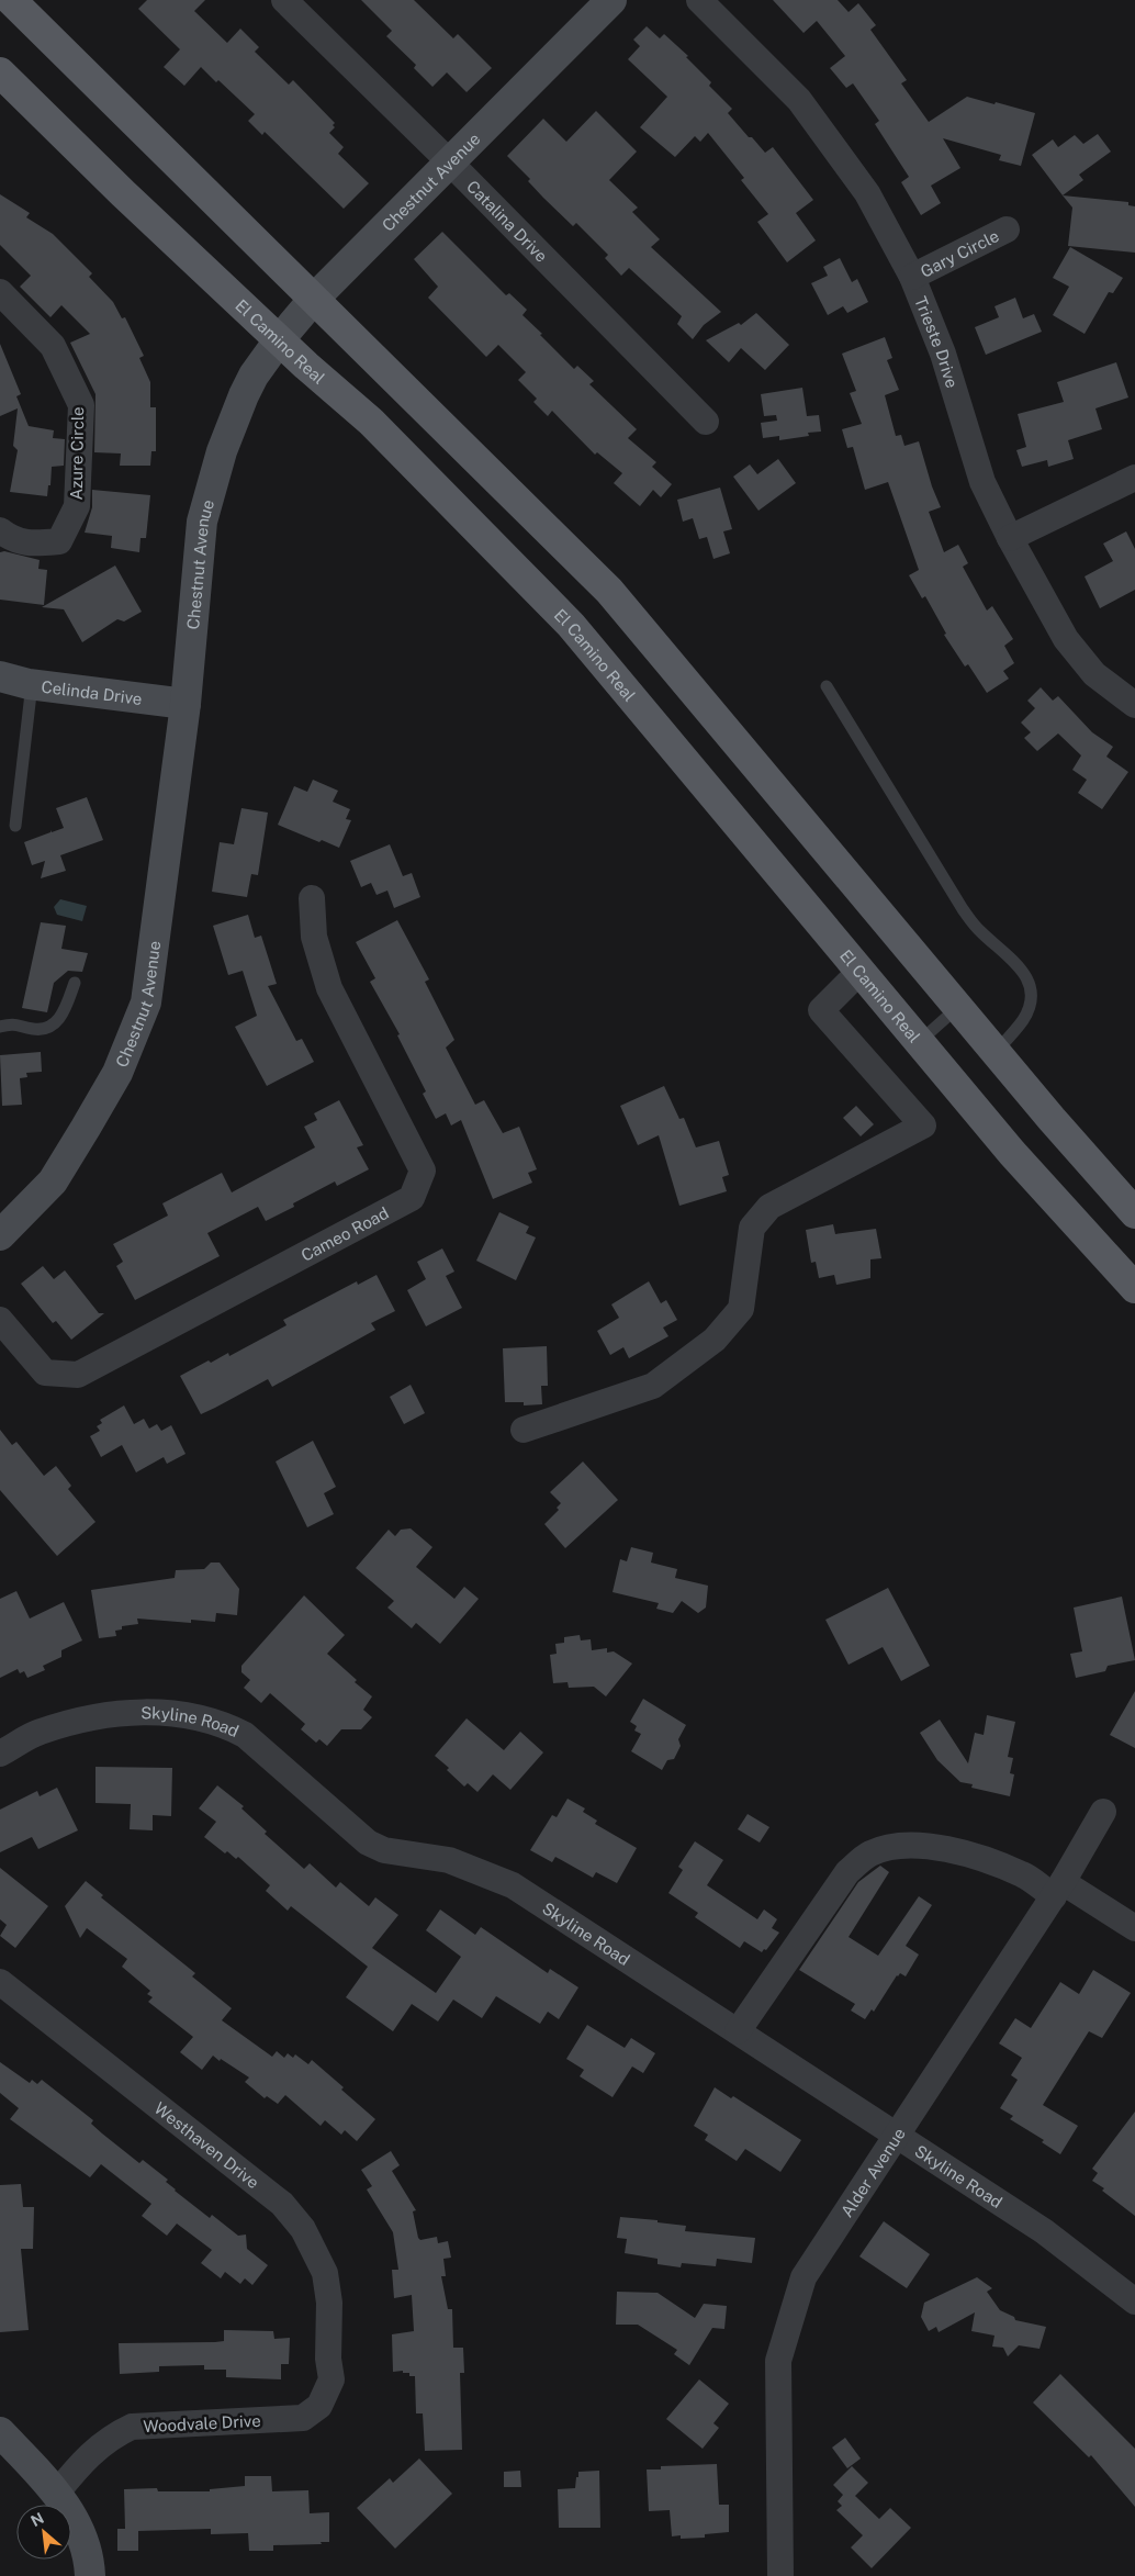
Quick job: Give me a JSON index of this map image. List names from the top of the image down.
{
  "streets": {
    "main road": ["Chestnut Avenue", "El Camino Real", "Celinda Drive"],
    "street": [
      "Catalina Drive",
      "Gary Circle",
      "Trieste Drive",
      "Azure Circle",
      "Cameo Road",
      "Skyline Road",
      "Westhaven Drive",
      "Alder Avenue",
      "Woodvale Drive"
    ]
  },
  "crossings": [
    ["Chestnut Avenue", "Catalina Drive"],
    ["Chestnut Avenue", "El Camino Real"],
    ["Chestnut Avenue", "Celinda Drive"],
    ["Gary Circle", "Trieste Drive"],
    ["Skyline Road", "Alder Avenue"],
    ["Westhaven Drive", "Woodvale Drive"]
  ],
  "north": "top left"
}
